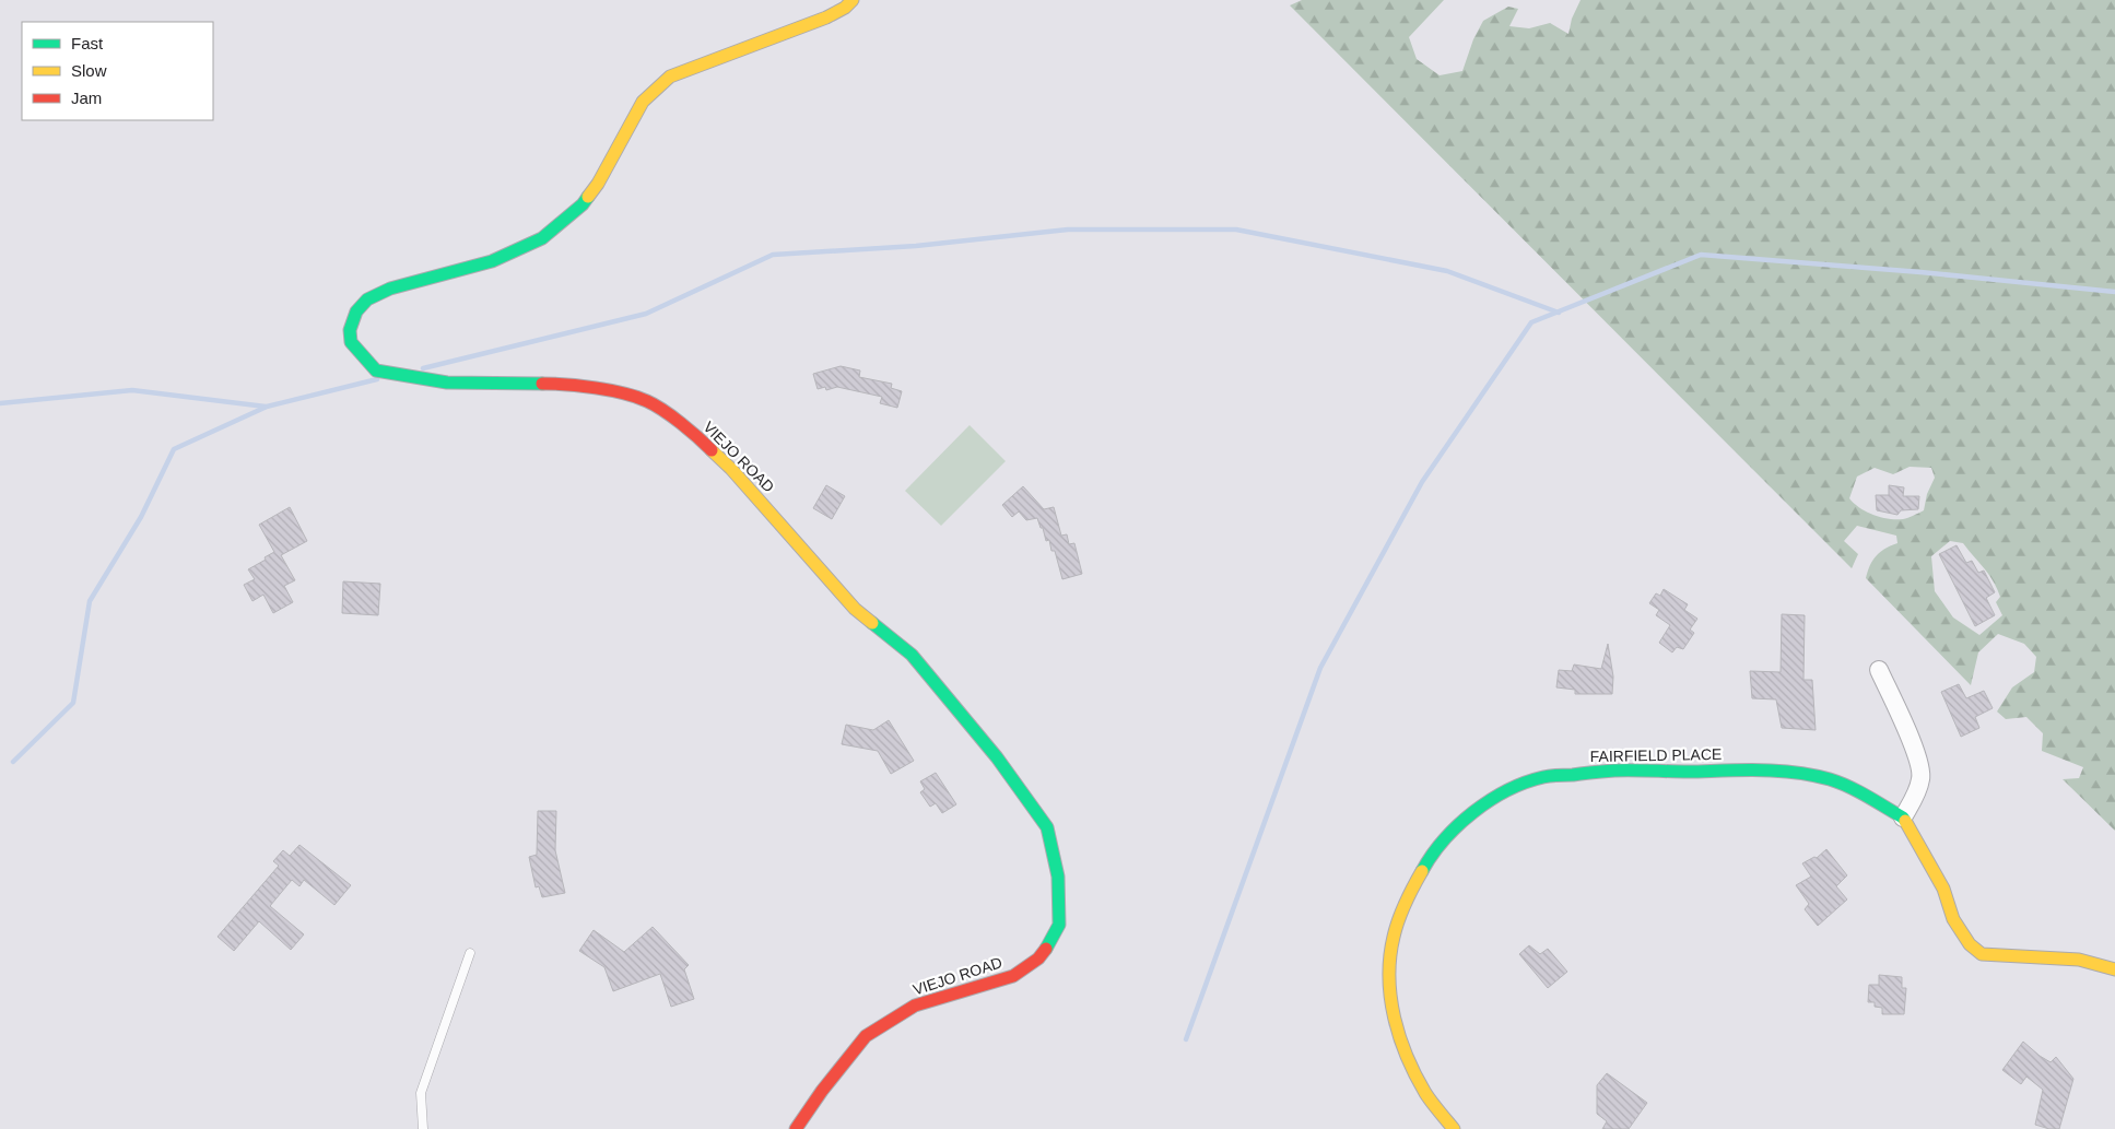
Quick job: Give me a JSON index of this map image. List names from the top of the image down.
{
  "streets": {
    "street": ["VIEJO ROAD", "FAIRFIELD PLACE"]
  },
  "legend": ["Fast", "Slow", "Jam"]
}
